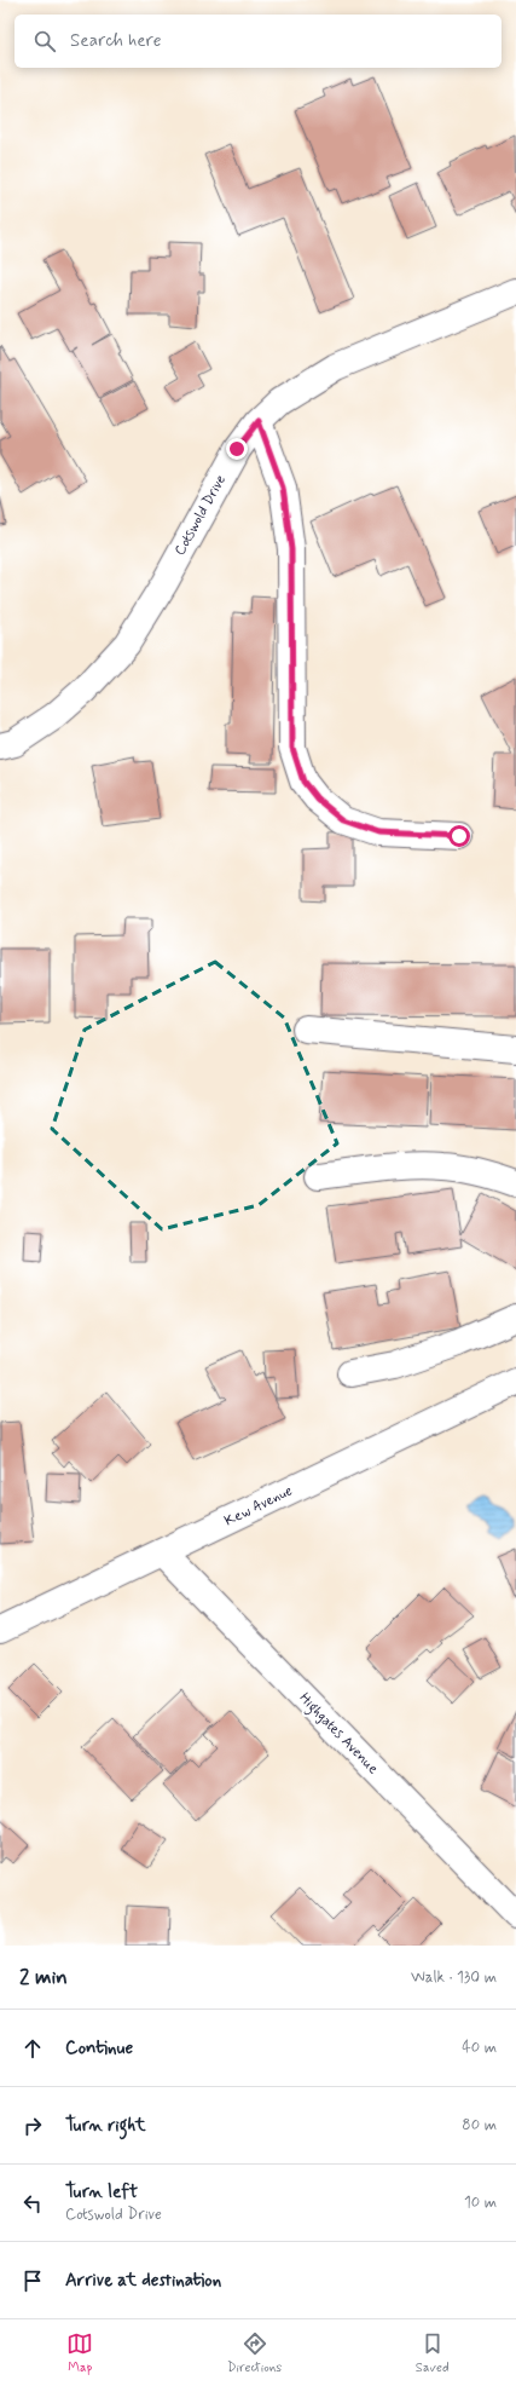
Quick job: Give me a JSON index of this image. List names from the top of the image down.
{
  "streets": {
    "street": ["Cotswold Drive", "Kew Avenue", "Highgates Avenue"]
  },
  "crossings": [
    ["Kew Avenue", "Highgates Avenue"]
  ],
  "page": {
    "search": "Search here",
    "heading": ["2 min", "Walk · 130 m"],
    "list": [
      ["Continue", "40 m"],
      ["Turn right", "80 m"],
      ["Turn left", "Cotswold Drive", "10 m"],
      "Arrive at destination"
    ],
    "nav": ["Map", "Directions", "Saved"]
  }
}
